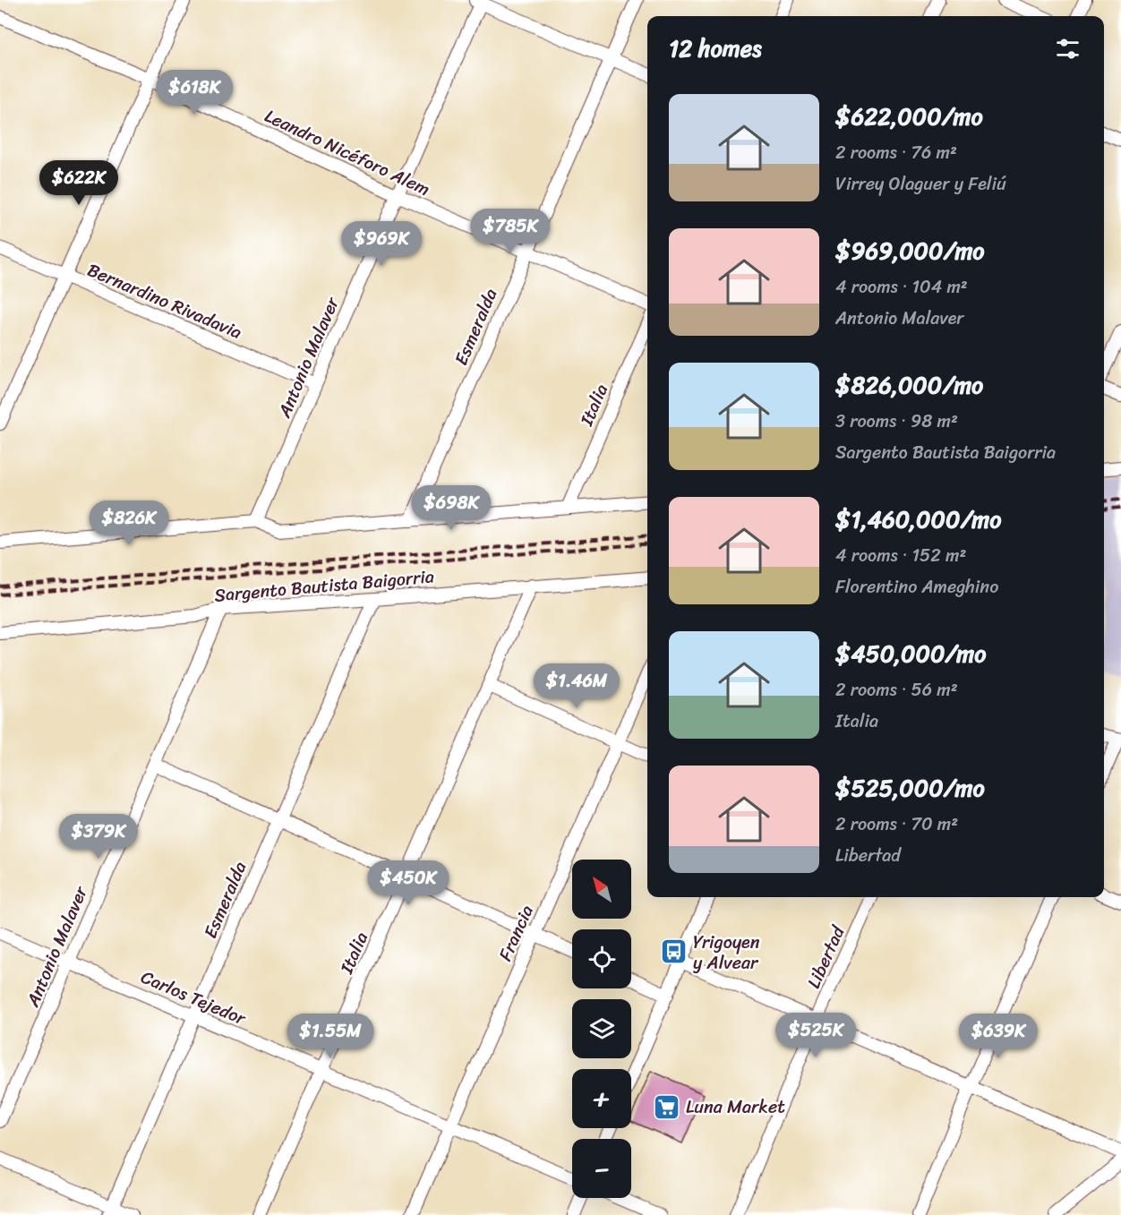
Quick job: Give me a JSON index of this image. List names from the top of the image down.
{
  "streets": {
    "street": [
      "Leandro Nicéforo Alem",
      "Bernardino Rivadavia",
      "Esmeralda",
      "Antonio Malaver",
      "Italia",
      "Sargento Bautista Baigorria",
      "Francia",
      "Libertad",
      "Carlos Tejedor"
    ]
  },
  "crossings": [
    ["Leandro Nicéforo Alem", "Esmeralda"],
    ["Leandro Nicéforo Alem", "Antonio Malaver"],
    ["Bernardino Rivadavia", "Antonio Malaver"],
    ["Esmeralda", "Sargento Bautista Baigorria"],
    ["Esmeralda", "Carlos Tejedor"],
    ["Antonio Malaver", "Sargento Bautista Baigorria"],
    ["Antonio Malaver", "Carlos Tejedor"],
    ["Italia", "Sargento Bautista Baigorria"],
    ["Italia", "Carlos Tejedor"],
    ["Francia", "Carlos Tejedor"]
  ],
  "places": {
    "bus stop": ["Yrigoyen y Alvear"],
    "supermarket": ["Luna Market"]
  },
  "north": "top left",
  "page": {
    "heading": "12 homes",
    "price": [
      "$618K",
      "$622K",
      "$785K",
      "$969K",
      "$698K",
      "$826K",
      "$1.46M",
      "$379K",
      "$450K",
      "$525K",
      "$1.55M",
      "$639K"
    ],
    "list": [
      {
        "name": "$622,000/mo",
        "note": "2 rooms · 76 m² · Virrey Olaguer y Feliú"
      },
      {
        "name": "$969,000/mo",
        "note": "4 rooms · 104 m² · Antonio Malaver"
      },
      {
        "name": "$826,000/mo",
        "note": "3 rooms · 98 m² · Sargento Bautista Baigorria"
      },
      {
        "name": "$1,460,000/mo",
        "note": "4 rooms · 152 m² · Florentino Ameghino"
      },
      {
        "name": "$450,000/mo",
        "note": "2 rooms · 56 m² · Italia"
      },
      {
        "name": "$525,000/mo",
        "note": "2 rooms · 70 m² · Libertad"
      }
    ],
    "map_buttons": ["+", "−"]
  }
}
